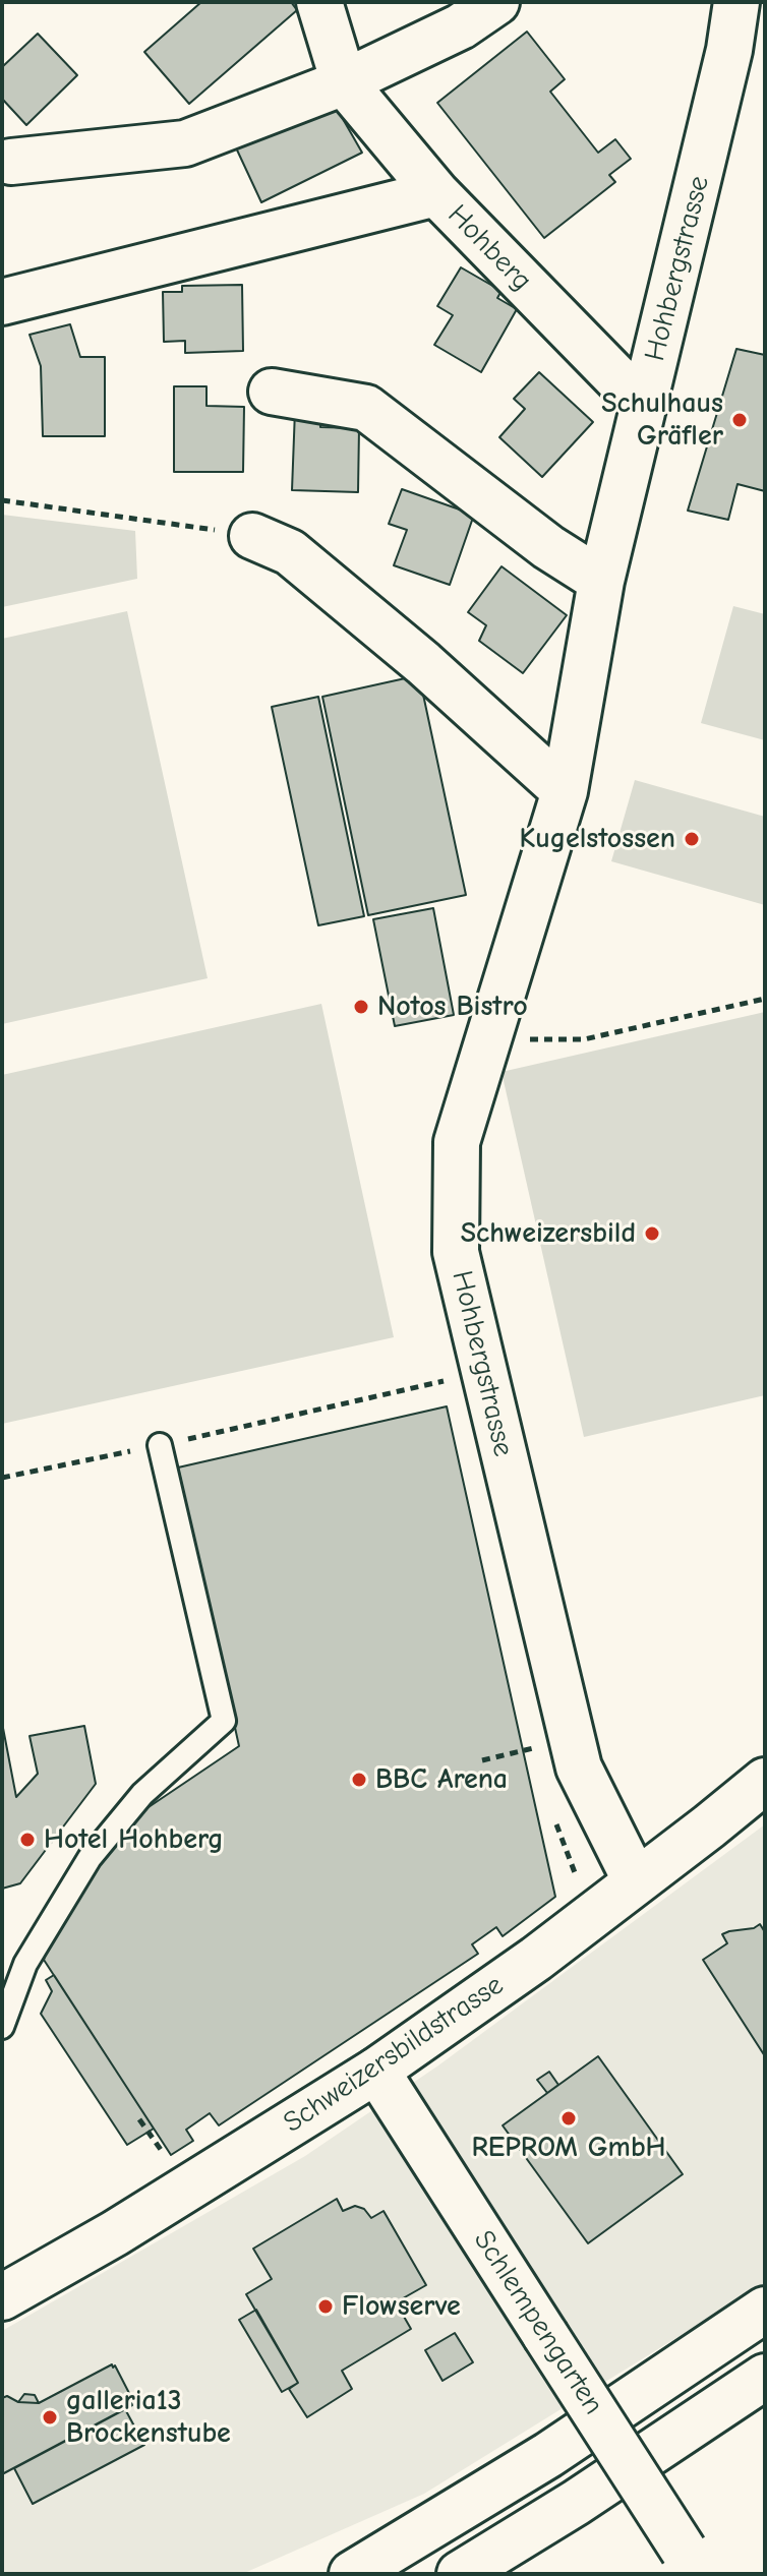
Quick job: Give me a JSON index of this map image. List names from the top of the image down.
{
  "streets": {
    "main road": [
      "Hohberg",
      "Hohbergstrasse",
      "Schweizersbildstrasse",
      "Schlempengarten"
    ]
  },
  "crossings": [
    ["Hohberg", "Hohbergstrasse"],
    ["Hohbergstrasse", "Schweizersbildstrasse"],
    ["Schweizersbildstrasse", "Schlempengarten"]
  ],
  "places": [
    "Schulhaus Gräfler",
    "Kugelstossen",
    "Notos Bistro",
    "Schweizersbild",
    "BBC Arena",
    "Hotel Hohberg",
    "REPROM GmbH",
    "Flowserve",
    "galleria13 Brockenstube"
  ]
}
